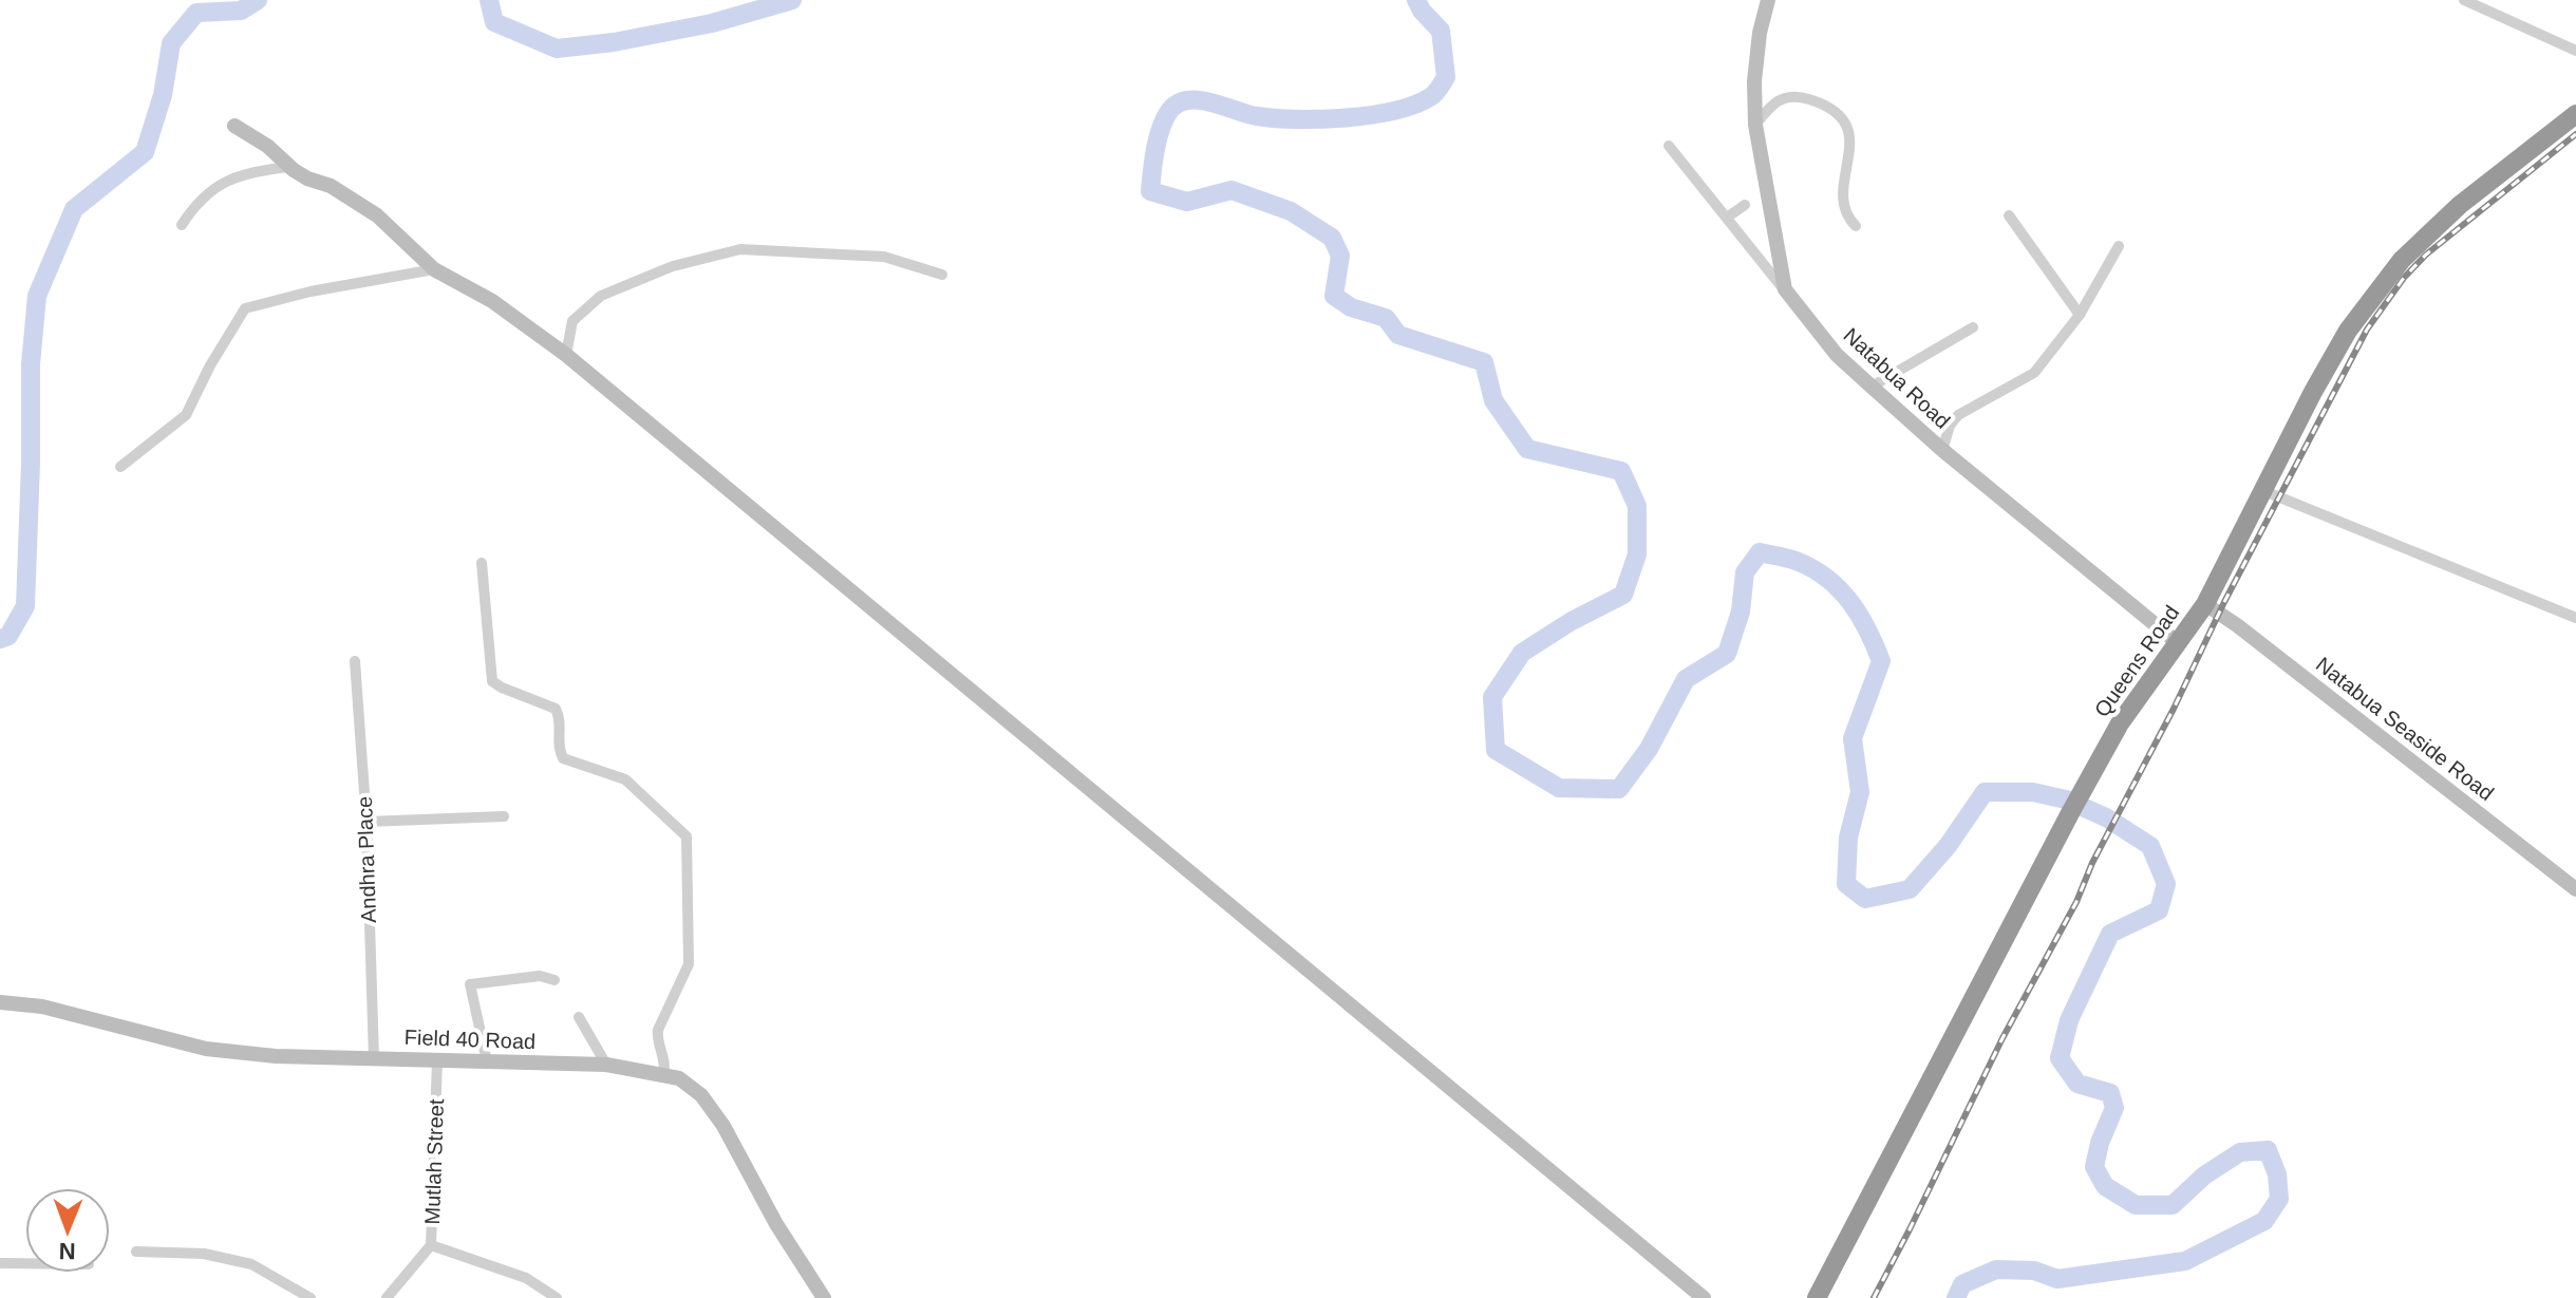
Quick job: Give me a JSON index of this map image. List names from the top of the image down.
{
  "streets": {
    "highway": ["Queens Road"],
    "street": [
      "Natabua Road",
      "Natabua Seaside Road",
      "Andhra Place",
      "Field 40 Road",
      "Mutlah Street"
    ]
  },
  "crossings": [
    ["Natabua Road", "Queens Road"],
    ["Queens Road", "Natabua Seaside Road"],
    ["Andhra Place", "Field 40 Road"],
    ["Field 40 Road", "Mutlah Street"]
  ],
  "north": "bottom"
}
